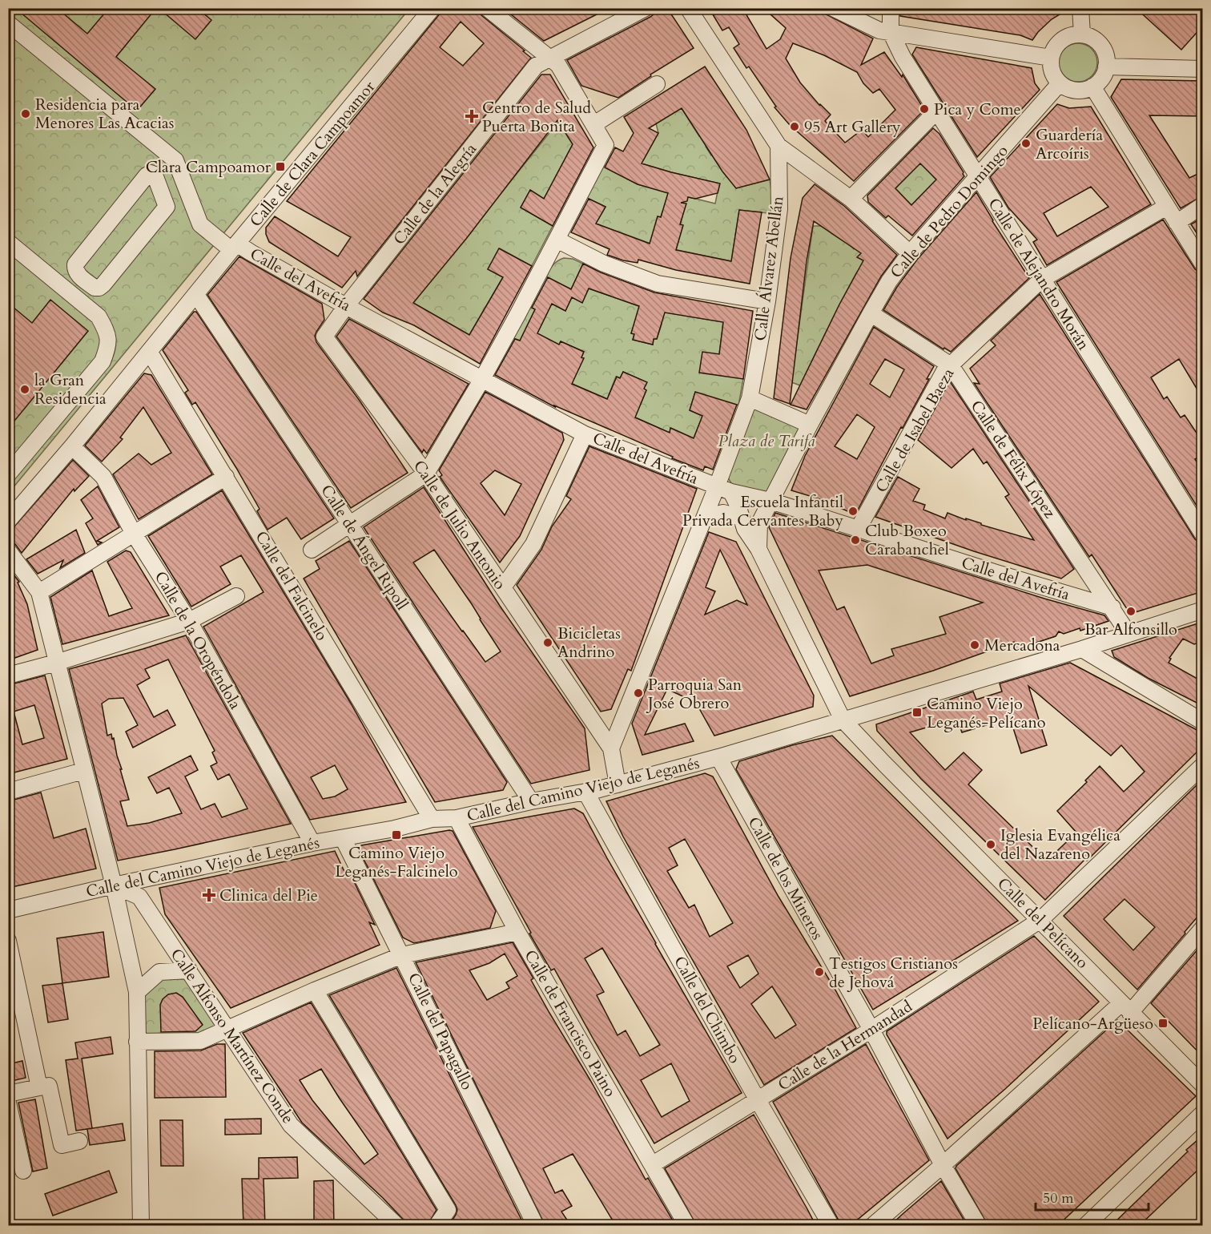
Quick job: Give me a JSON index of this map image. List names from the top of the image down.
{
  "streets": {
    "street": [
      "Calle de Clara Campoamor",
      "Calle de la Alegría",
      "Calle de Pedro Domingo",
      "Calle Álvarez Abellán",
      "Calle de Alejandro Morán",
      "Calle del Avefría",
      "Calle de Isabel Baeza",
      "Calle de Félix López",
      "Calle de Julio Antonio",
      "Calle de Ángel Ripoll",
      "Calle del Falcinelo",
      "Calle de la Oropéndola",
      "Calle del Camino Viejo de Leganés",
      "Calle de los Mineros",
      "Calle del Pelícano",
      "Calle del Chimbo",
      "Calle de Francisco Paino",
      "Calle del Papagallo",
      "Calle Alfonso Martínez Conde",
      "Calle de la Hermandad"
    ]
  },
  "crossings": [
    ["Calle de Clara Campoamor", "Calle del Avefría"],
    ["Calle de Clara Campoamor", "Calle de Ángel Ripoll"],
    ["Calle de Clara Campoamor", "Calle del Falcinelo"],
    ["Calle de Clara Campoamor", "Calle de la Oropéndola"],
    ["Calle de la Alegría", "Calle del Avefría"],
    ["Calle de la Alegría", "Calle de Julio Antonio"],
    ["Calle de Pedro Domingo", "Calle de Alejandro Morán"],
    ["Calle de Pedro Domingo", "Calle de Félix López"],
    ["Calle Álvarez Abellán", "Calle del Avefría"],
    ["Calle Álvarez Abellán", "Calle de Julio Antonio"],
    ["Calle Álvarez Abellán", "Calle del Pelícano"],
    ["Calle de Alejandro Morán", "Calle de Isabel Baeza"],
    ["Calle del Avefría", "Calle de Isabel Baeza"],
    ["Calle del Avefría", "Calle de Félix López"],
    ["Calle del Avefría", "Calle de Julio Antonio"],
    ["Calle del Avefría", "Calle del Pelícano"],
    ["Calle de Isabel Baeza", "Calle de Félix López"],
    ["Calle de Félix López", "Calle del Camino Viejo de Leganés"],
    ["Calle de Ángel Ripoll", "Calle del Camino Viejo de Leganés"],
    ["Calle del Falcinelo", "Calle del Camino Viejo de Leganés"],
    ["Calle de la Oropéndola", "Calle del Camino Viejo de Leganés"],
    ["Calle del Camino Viejo de Leganés", "Calle de los Mineros"],
    ["Calle del Camino Viejo de Leganés", "Calle del Pelícano"],
    ["Calle del Camino Viejo de Leganés", "Calle del Chimbo"],
    ["Calle del Camino Viejo de Leganés", "Calle de Francisco Paino"],
    ["Calle del Camino Viejo de Leganés", "Calle del Papagallo"],
    ["Calle del Camino Viejo de Leganés", "Calle Alfonso Martínez Conde"],
    ["Calle de los Mineros", "Calle de la Hermandad"],
    ["Calle del Pelícano", "Calle de la Hermandad"],
    ["Calle del Chimbo", "Calle de la Hermandad"],
    ["Calle de Francisco Paino", "Calle de la Hermandad"]
  ],
  "parks": ["Plaza de Tarifa"],
  "places": {
    "other": [
      "Pica y Come",
      "Residencia para Menores Las Acacias",
      "95 Art Gallery",
      "Guardería Arcoíris",
      "la Gran Residencia",
      "Escuela Infantil Privada Cervantes Baby",
      "Club Boxeo Carabanchel",
      "Bar Alfonsillo",
      "Bicicletas Andrino",
      "Mercadona",
      "Parroquia San José Obrero",
      "Iglesia Evangélica del Nazareno",
      "Testigos Cristianos de Jehová"
    ],
    "health": ["Centro de Salud Puerta Bonita", "Clinica del Pie"],
    "transit": [
      "Clara Campoamor",
      "Camino Viejo Leganés-Pelícano",
      "Camino Viejo Leganés-Falcinelo",
      "Pelícano-Argüeso"
    ]
  },
  "scale_bar": "50 m"
}
